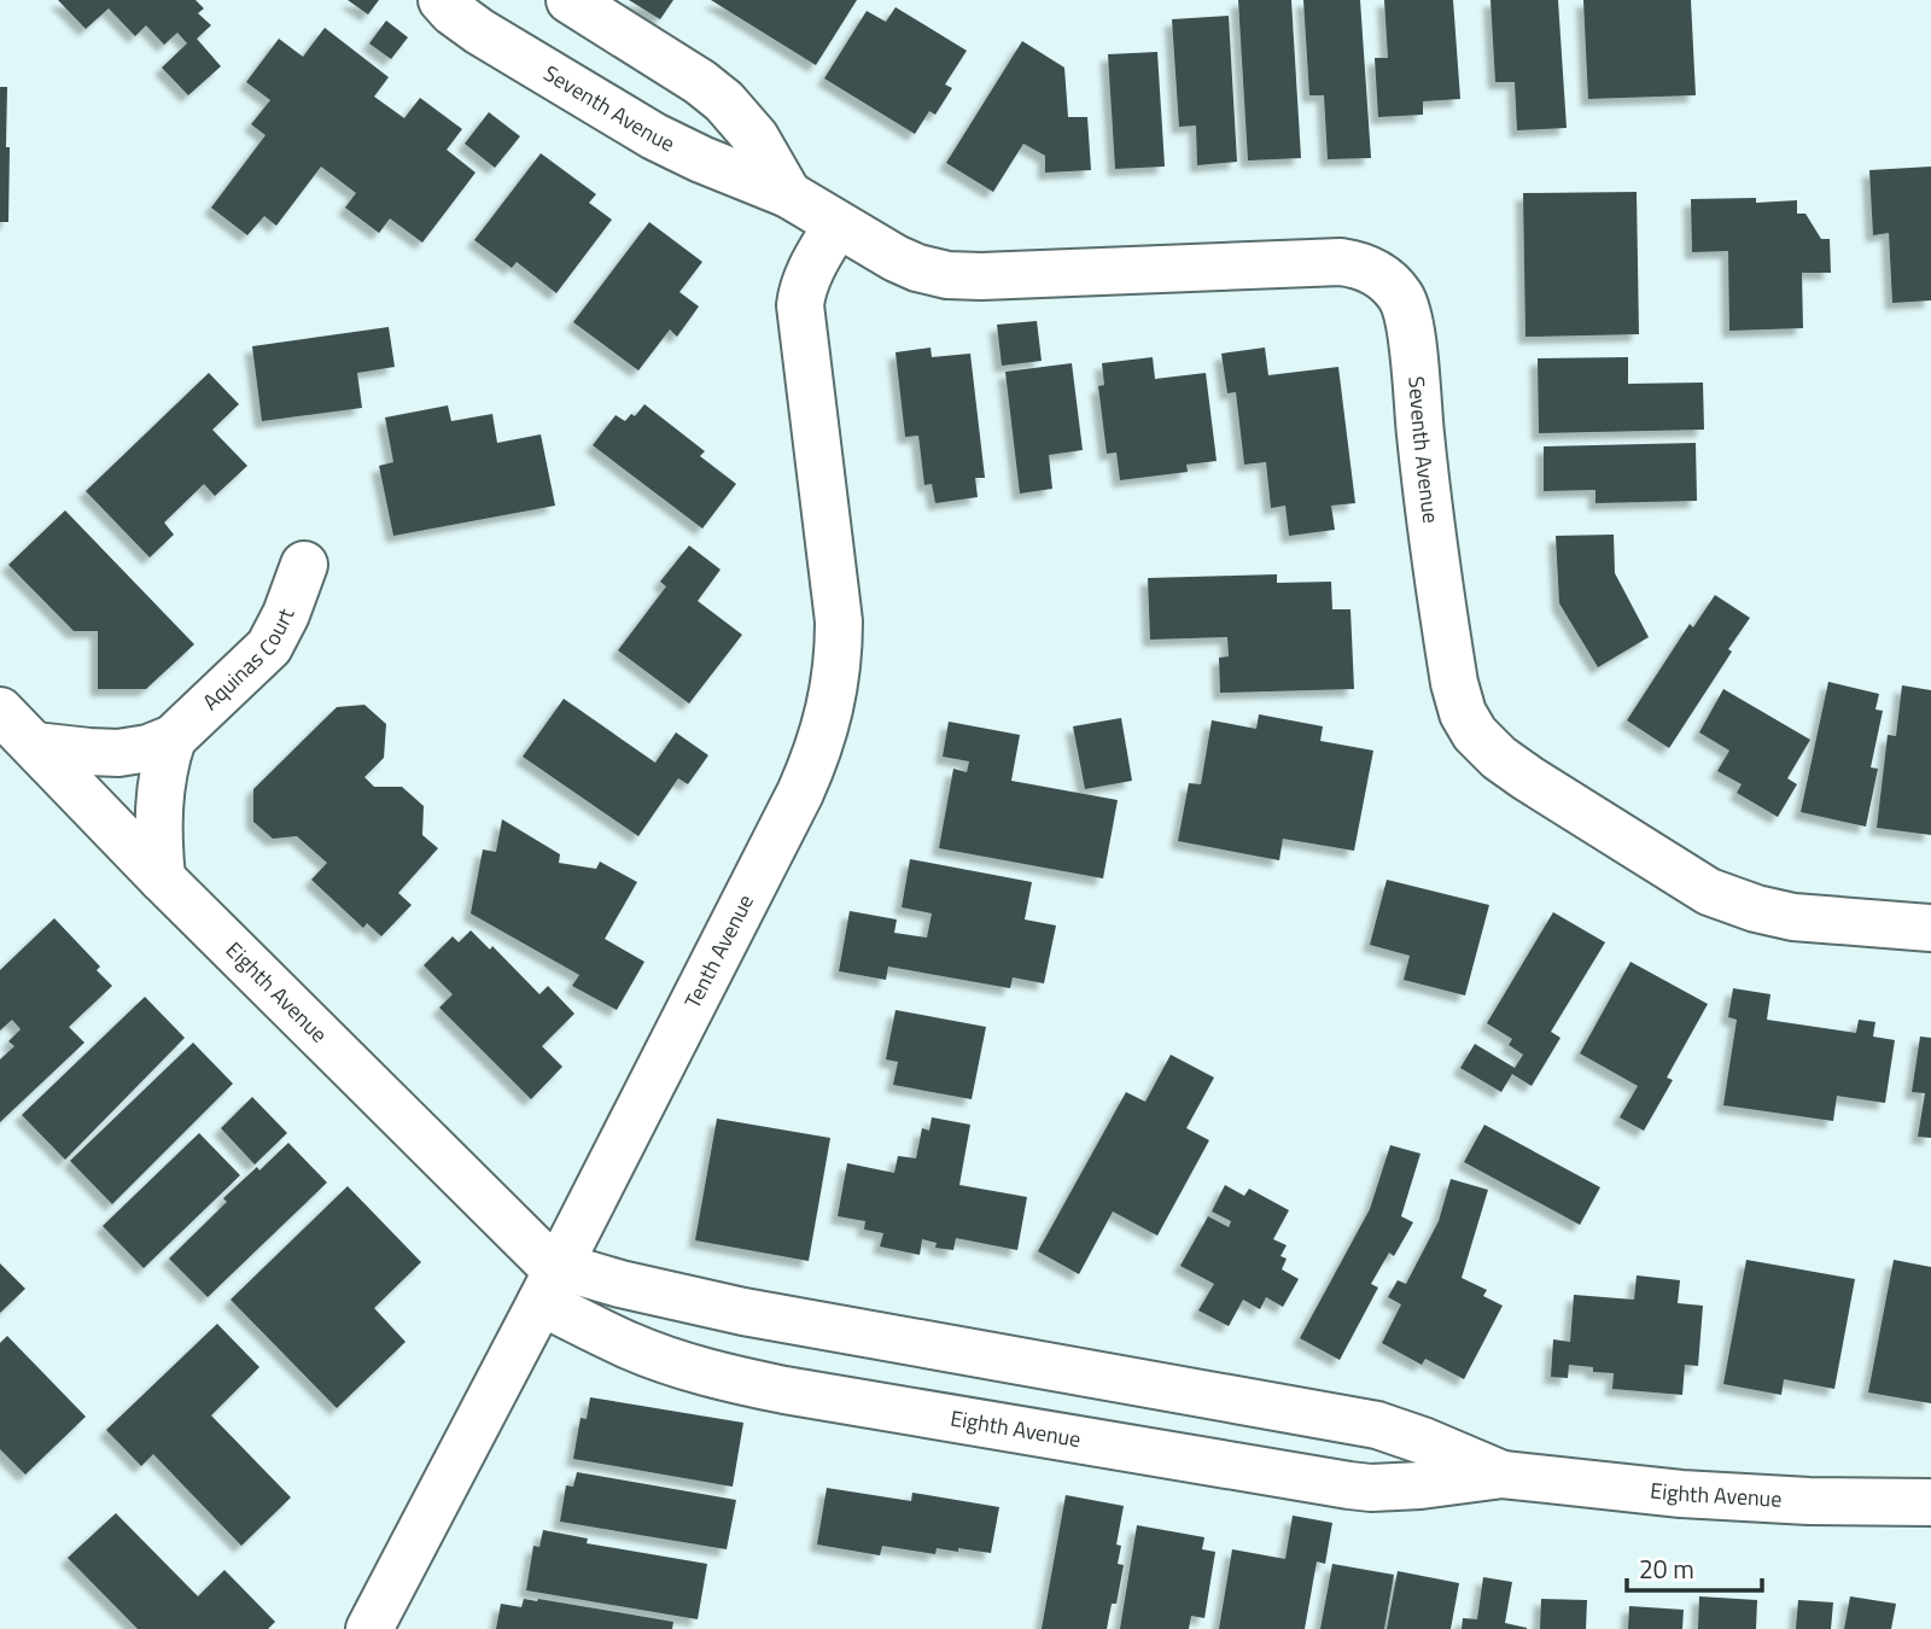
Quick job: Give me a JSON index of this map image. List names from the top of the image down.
{
  "streets": {
    "street": [
      "Seventh Avenue",
      "Aquinas Court",
      "Tenth Avenue",
      "Eighth Avenue"
    ]
  },
  "crossings": [
    ["Seventh Avenue", "Tenth Avenue"],
    ["Aquinas Court", "Eighth Avenue"],
    ["Tenth Avenue", "Eighth Avenue"]
  ],
  "scale_bar": "20 m"
}
